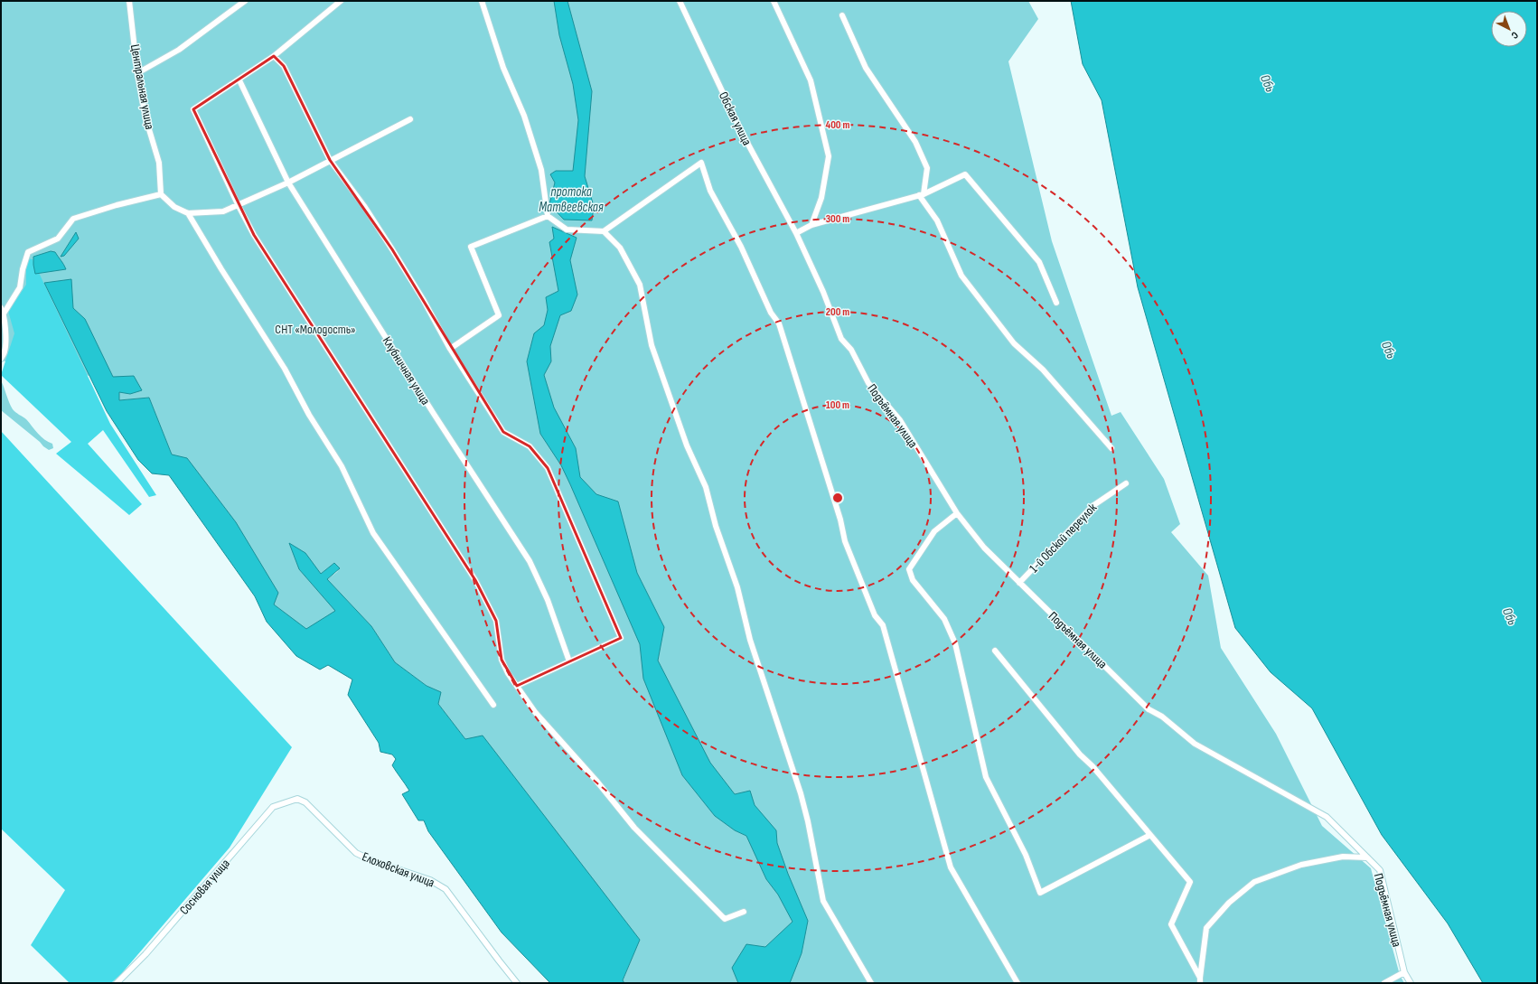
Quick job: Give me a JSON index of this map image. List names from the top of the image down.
{
  "streets": {
    "street": [
      "Центральная улица",
      "Обская улица",
      "Клубничная улица",
      "Подъёмная улица",
      "1-й Обской переулок",
      "Елоховская улица",
      "Сосновая улица"
    ]
  },
  "crossings": [
    ["Обская улица", "Подъёмная улица"],
    ["Подъёмная улица", "1-й Обской переулок"],
    ["Елоховская улица", "Сосновая улица"]
  ],
  "water": ["Обь", "протока Матвеевская"],
  "parks": ["СНТ «Молодость»"],
  "north": "bottom right",
  "rings": [
    "400 m",
    "300 m",
    "200 m",
    "100 m"
  ]
}
